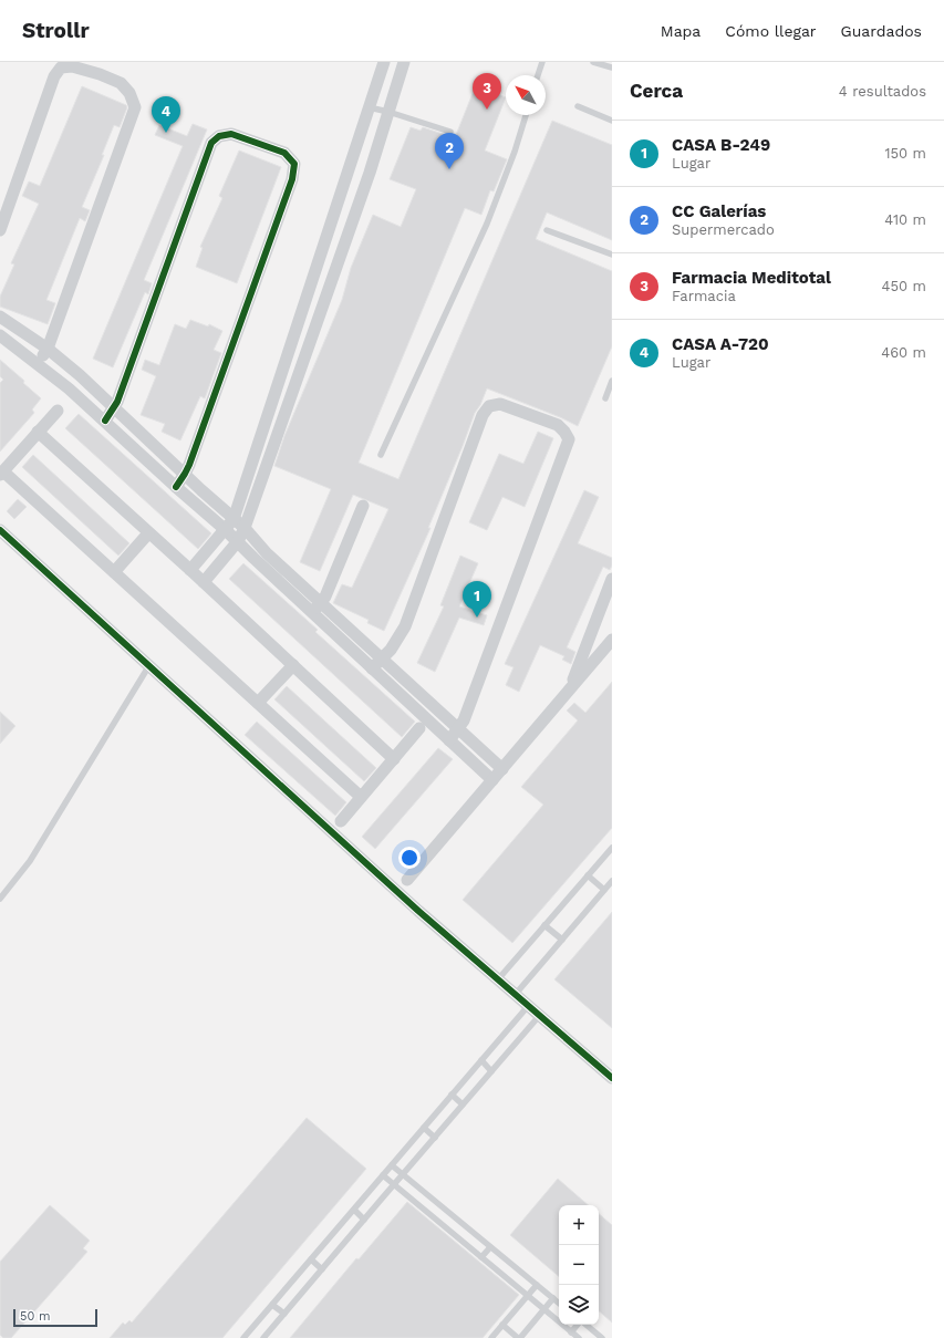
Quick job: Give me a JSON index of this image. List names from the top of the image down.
{
  "scale_bar": "50 m",
  "north": "top left",
  "page": {
    "header": "Strollr",
    "nav": ["Mapa", "Cómo llegar", "Guardados"],
    "heading": ["Cerca", "4 resultados"],
    "pins": [
      "3",
      "4",
      "2",
      "1"
    ],
    "list": [
      {
        "mark": "1",
        "name": "CASA B-249",
        "note": "Lugar",
        "value": "150 m"
      },
      {
        "mark": "2",
        "name": "CC Galerías",
        "note": "Supermercado",
        "value": "410 m"
      },
      {
        "mark": "3",
        "name": "Farmacia Meditotal",
        "note": "Farmacia",
        "value": "450 m"
      },
      {
        "mark": "4",
        "name": "CASA A-720",
        "note": "Lugar",
        "value": "460 m"
      }
    ],
    "map_buttons": ["+", "−"],
    "scale": "50 m"
  }
}
